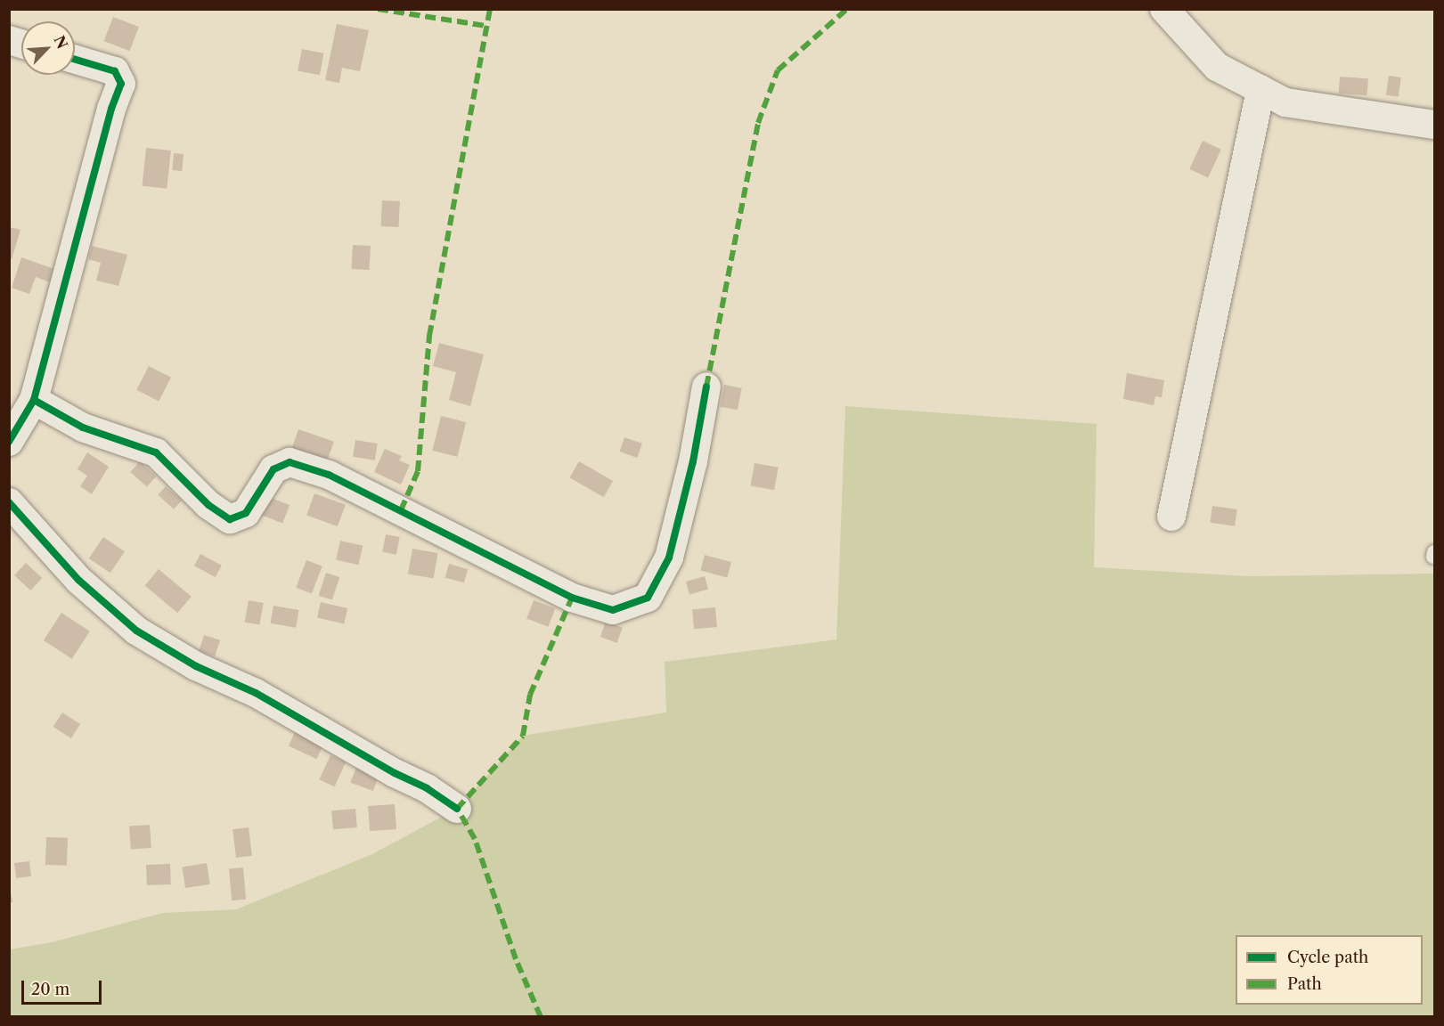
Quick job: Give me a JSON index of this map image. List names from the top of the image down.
{
  "legend": ["Cycle path", "Path"],
  "scale_bar": "20 m",
  "north": "top right"
}
